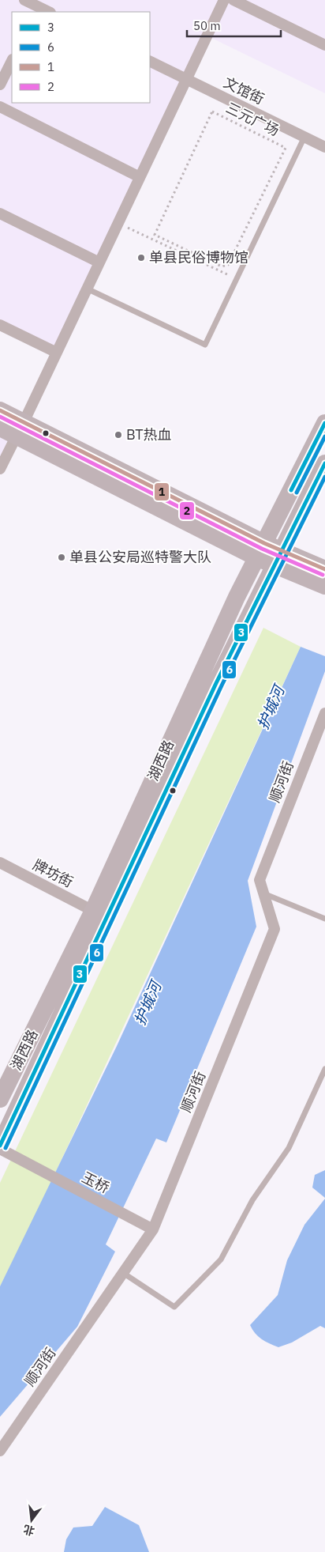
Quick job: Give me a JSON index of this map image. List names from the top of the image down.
{
  "streets": {
    "main road": ["湖西路"],
    "street": [
      "文馆街",
      "顺河街",
      "牌坊街",
      "玉桥"
    ],
    "path": ["三元广场"]
  },
  "crossings": [
    ["湖西路", "牌坊街"],
    ["顺河街", "玉桥"]
  ],
  "water": ["护城河"],
  "places": ["单县民俗博物馆", "BT热血", "单县公安局巡特警大队"],
  "lines": [
    "transit line 1",
    "transit line 2",
    "transit line 3",
    "transit line 6"
  ],
  "legend": [
    "3",
    "6",
    "1",
    "2"
  ],
  "scale_bar": "50 m",
  "north": "bottom"
}
